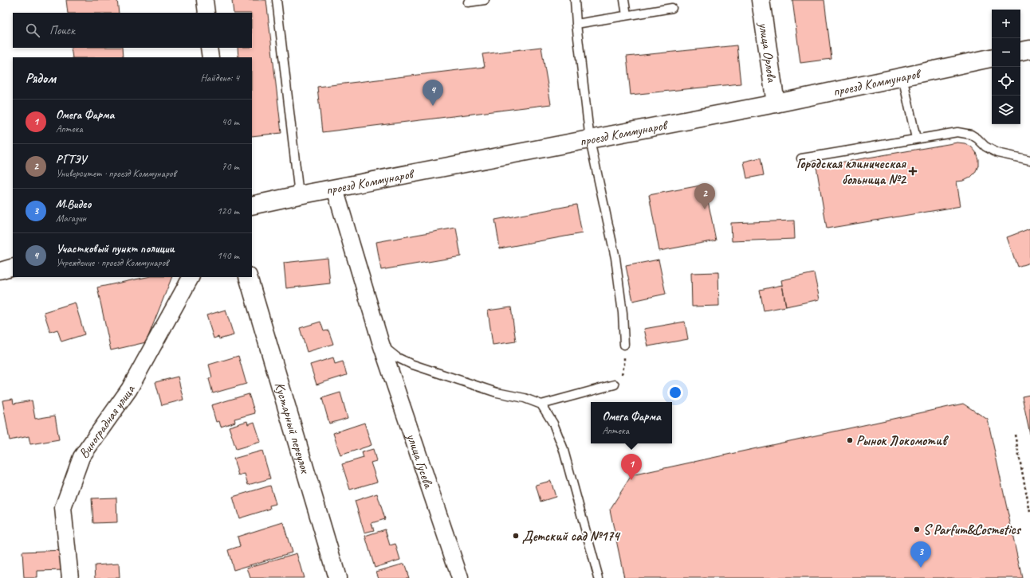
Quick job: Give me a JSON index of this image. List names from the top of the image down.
{
  "streets": {
    "street": [
      "улица Орлова",
      "проезд Коммунаров",
      "Виноградная улица",
      "Кустарный переулок",
      "улица Гусева"
    ]
  },
  "crossings": [
    ["улица Орлова", "проезд Коммунаров"],
    ["проезд Коммунаров", "улица Гусева"]
  ],
  "places": {
    "health": ["Городская клиническая больница №2"],
    "other": ["Рынок Локомотив", "S Parfum&Cosmetics", "Детский сад №174"]
  },
  "page": {
    "map_buttons": ["+", "−"],
    "search": "Поиск",
    "heading": ["Рядом", "Найдено: 4"],
    "pins": [
      "4",
      "2",
      "1",
      "3"
    ],
    "list": [
      {
        "mark": "1",
        "name": "Омега Фарма",
        "note": "Аптека",
        "value": "40 m"
      },
      {
        "mark": "2",
        "name": "РГТЭУ",
        "note": "Университет · проезд Коммунаров",
        "value": "70 m"
      },
      {
        "mark": "3",
        "name": "М.Видео",
        "note": "Магазин",
        "value": "120 m"
      },
      {
        "mark": "4",
        "name": "Участковый пункт полиции",
        "note": "Учреждение · проезд Коммунаров",
        "value": "140 m"
      }
    ],
    "popup": ["Омега Фарма", "Аптека"]
  }
}
